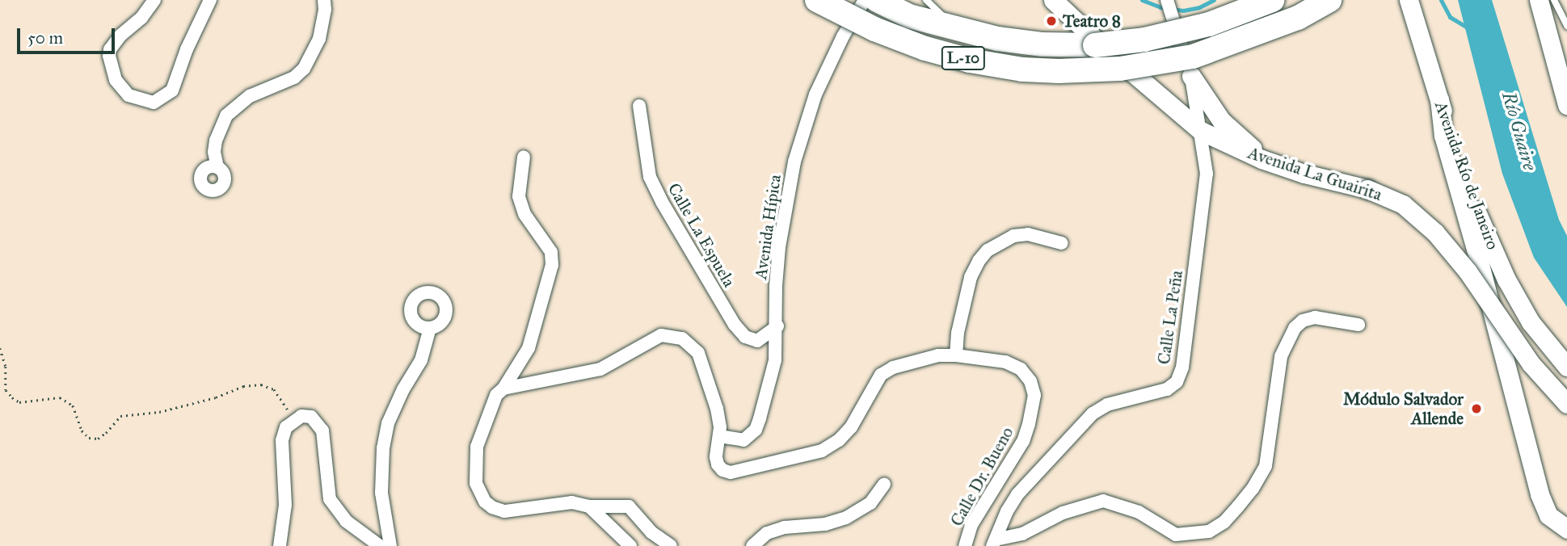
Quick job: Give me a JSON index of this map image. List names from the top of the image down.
{
  "streets": {
    "highway": ["L-10"],
    "street": [
      "Avenida La Guairita",
      "Avenida Río de Janeiro",
      "Avenida Hípica",
      "Calle La Espuela",
      "Calle La Peña",
      "Calle Dr. Bueno"
    ]
  },
  "crossings": [
    ["Avenida La Guairita", "Calle La Peña"],
    ["Avenida Hípica", "Calle La Espuela"],
    ["Avenida Hípica", "Calle Dr. Bueno"]
  ],
  "water": ["Río Guaire"],
  "places": ["Teatro 8", "Módulo Salvador Allende"],
  "scale_bar": "50 m"
}
